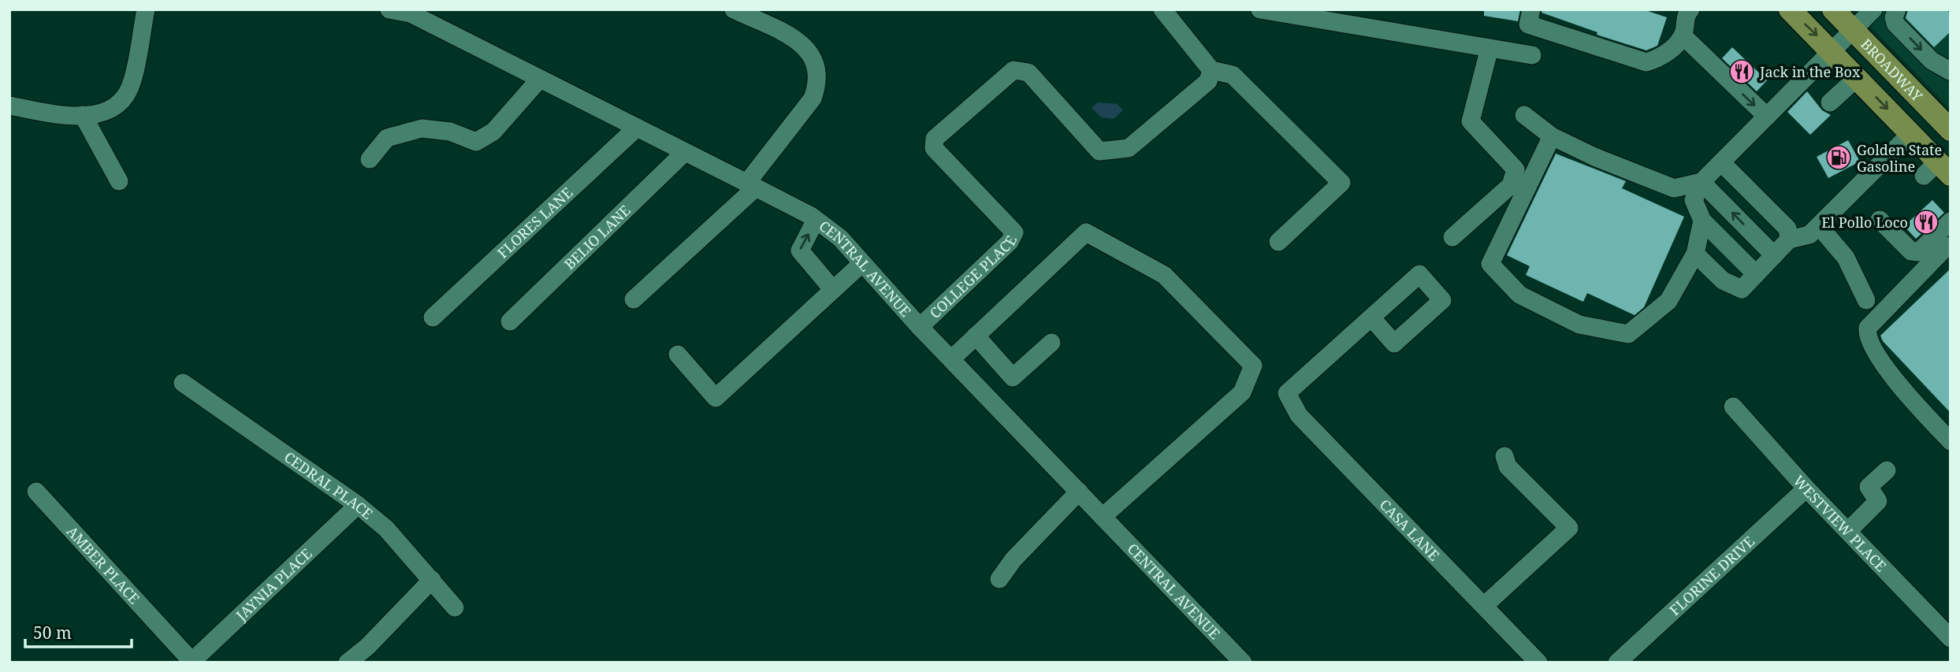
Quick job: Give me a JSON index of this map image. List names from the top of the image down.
{
  "streets": {
    "main road": ["BROADWAY"],
    "street": [
      "FLORES LANE",
      "BELIO LANE",
      "CENTRAL AVENUE",
      "COLLEGE PLACE",
      "CEDRAL PLACE",
      "WESTVIEW PLACE",
      "CASA LANE",
      "AMBER PLACE",
      "FLORINE DRIVE",
      "JAYNIA PLACE"
    ]
  },
  "crossings": [
    ["FLORES LANE", "CENTRAL AVENUE"],
    ["BELIO LANE", "CENTRAL AVENUE"],
    ["CENTRAL AVENUE", "COLLEGE PLACE"],
    ["CEDRAL PLACE", "JAYNIA PLACE"],
    ["WESTVIEW PLACE", "FLORINE DRIVE"],
    ["AMBER PLACE", "JAYNIA PLACE"]
  ],
  "places": {
    "restaurant": ["Jack in the Box", "El Pollo Loco"],
    "fuel station": ["Golden State Gasoline"]
  },
  "scale_bar": "50 m"
}
